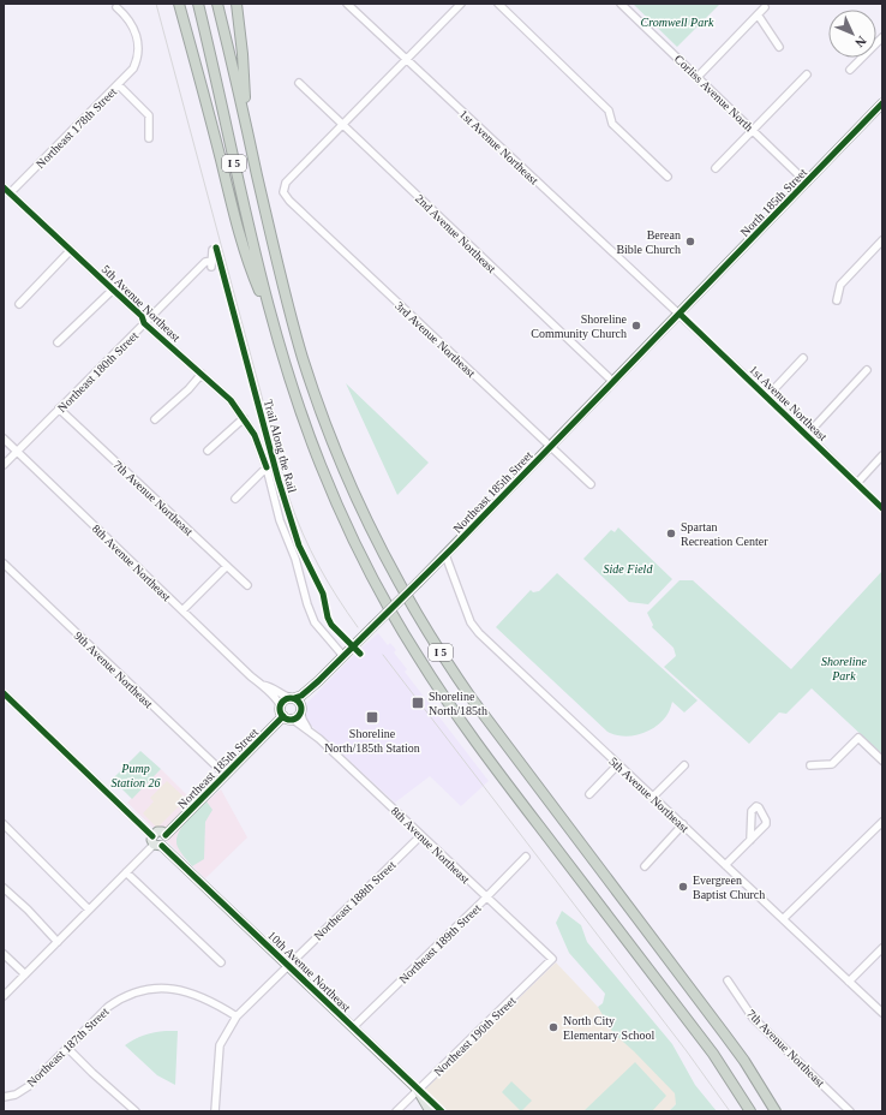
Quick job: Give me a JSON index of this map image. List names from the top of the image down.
{
  "streets": {
    "highway": ["I 5"],
    "main road": ["North 185th Street", "Northeast 185th Street", "10th Avenue Northeast"],
    "street": [
      "Corliss Avenue North",
      "Northeast 178th Street",
      "1st Avenue Northeast",
      "2nd Avenue Northeast",
      "5th Avenue Northeast",
      "3rd Avenue Northeast",
      "Northeast 180th Street",
      "7th Avenue Northeast",
      "8th Avenue Northeast",
      "9th Avenue Northeast",
      "Northeast 188th Street",
      "Northeast 189th Street",
      "Northeast 190th Street",
      "Northeast 187th Street"
    ],
    "cycle path": ["Trail Along the Rail"]
  },
  "crossings": [
    ["Corliss Avenue North", "North 185th Street"],
    ["Northeast 178th Street", "5th Avenue Northeast"],
    ["1st Avenue Northeast", "North 185th Street"],
    ["1st Avenue Northeast", "Northeast 185th Street"],
    ["North 185th Street", "Northeast 185th Street"],
    ["2nd Avenue Northeast", "3rd Avenue Northeast"],
    ["2nd Avenue Northeast", "Northeast 185th Street"],
    ["5th Avenue Northeast", "Northeast 180th Street"],
    ["5th Avenue Northeast", "Northeast 185th Street"],
    ["3rd Avenue Northeast", "Northeast 185th Street"],
    ["Northeast 180th Street", "7th Avenue Northeast"],
    ["Northeast 180th Street", "8th Avenue Northeast"],
    ["Northeast 185th Street", "8th Avenue Northeast"],
    ["Northeast 185th Street", "9th Avenue Northeast"],
    ["8th Avenue Northeast", "Northeast 188th Street"],
    ["8th Avenue Northeast", "Northeast 189th Street"],
    ["8th Avenue Northeast", "Northeast 190th Street"],
    ["Northeast 188th Street", "10th Avenue Northeast"],
    ["Northeast 188th Street", "Northeast 187th Street"],
    ["Northeast 189th Street", "10th Avenue Northeast"],
    ["10th Avenue Northeast", "Northeast 190th Street"]
  ],
  "parks": [
    "Cromwell Park",
    "Side Field",
    "Shoreline Park",
    "Pump Station 26"
  ],
  "places": {
    "other": [
      "Berean Bible Church",
      "Shoreline Community Church",
      "Spartan Recreation Center",
      "Evergreen Baptist Church",
      "North City Elementary School"
    ],
    "transit": ["Shoreline North/185th", "Shoreline North/185th Station"]
  },
  "north": "bottom right"
}
